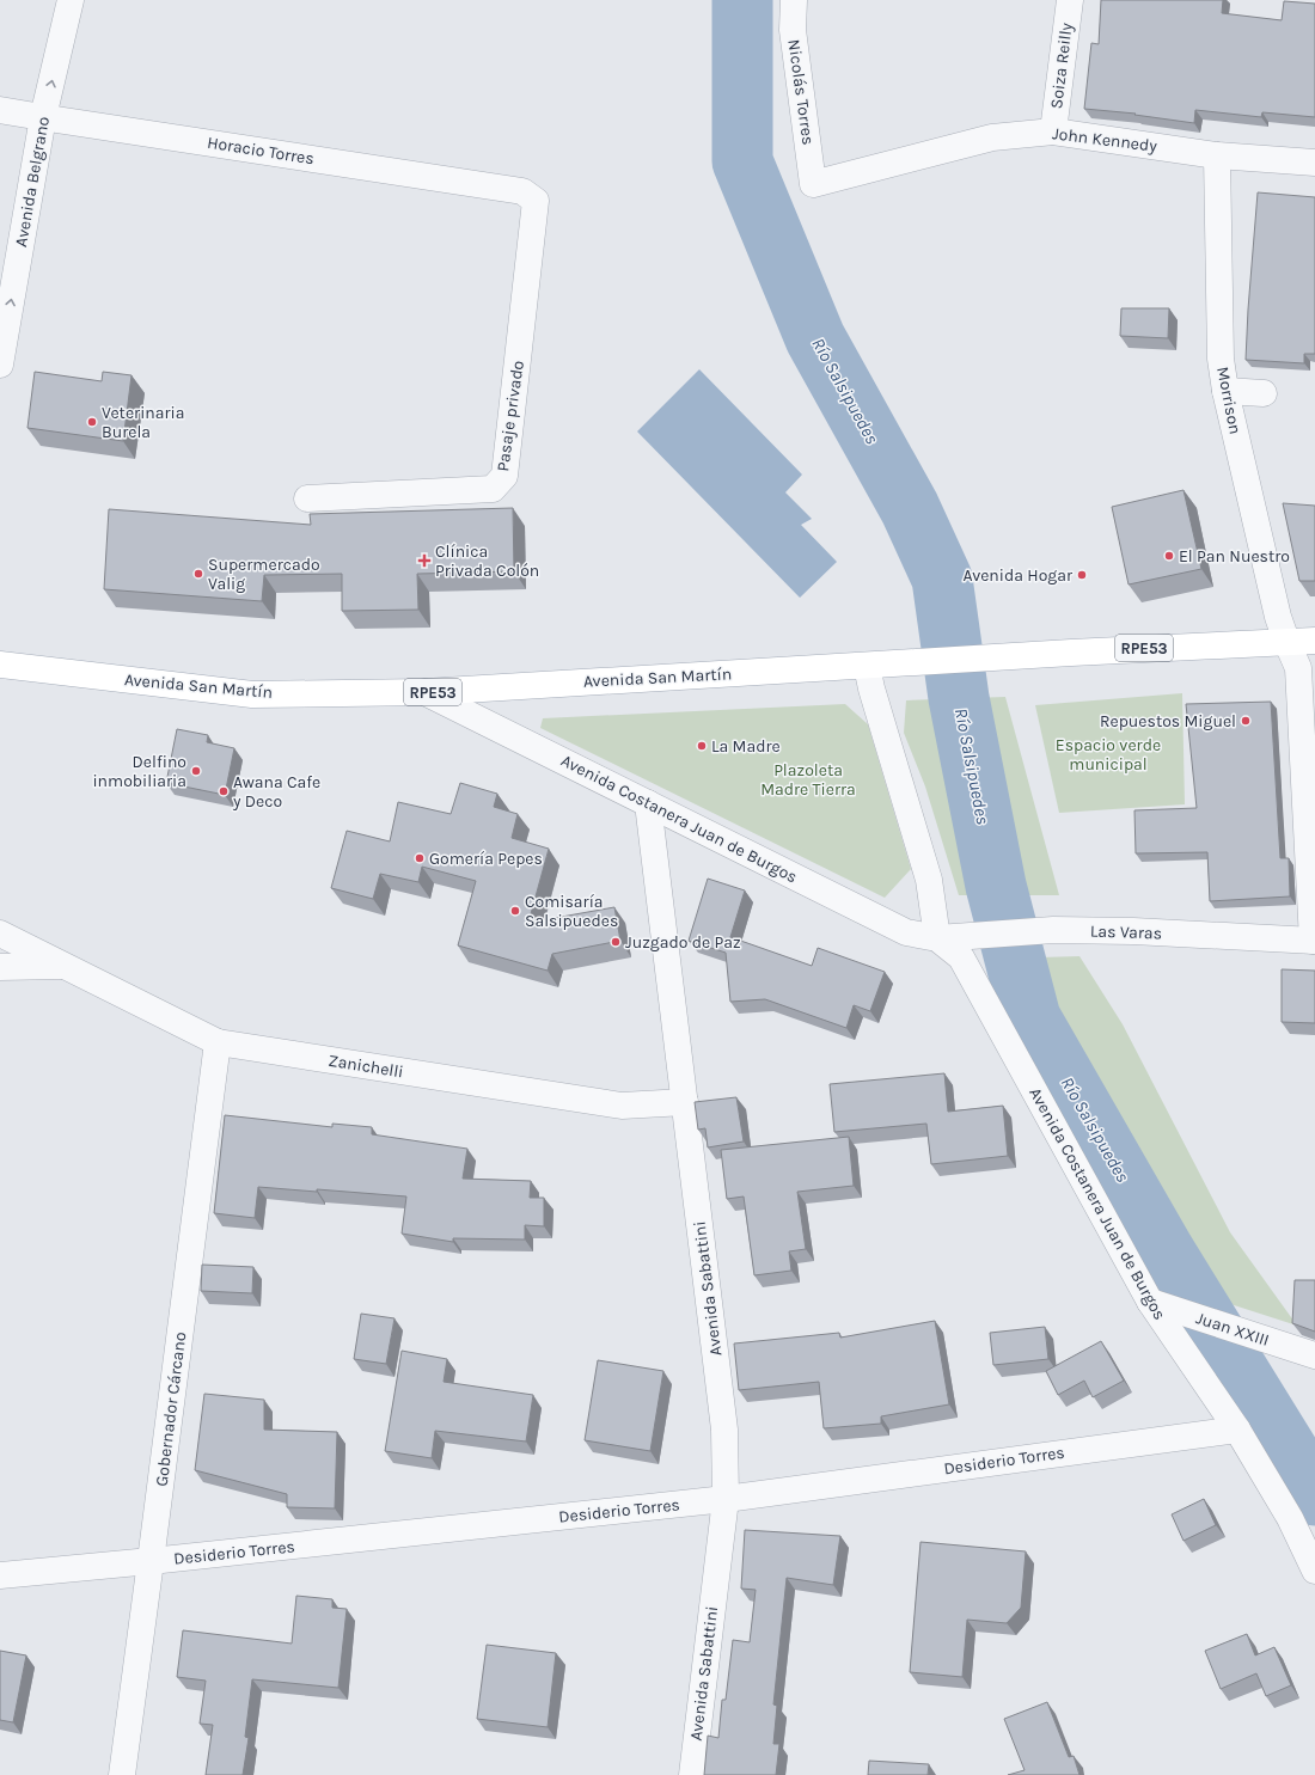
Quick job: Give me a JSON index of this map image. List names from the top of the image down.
{
  "streets": {
    "main road": ["RPE53", "Avenida San Martín"],
    "street": [
      "Soiza Reilly",
      "Nicolás Torres",
      "John Kennedy",
      "Horacio Torres",
      "Avenida Belgrano",
      "Morrison",
      "Pasaje privado",
      "Avenida Costanera Juan de Burgos",
      "Las Varas",
      "Zanichelli",
      "Avenida Sabattini",
      "Juan XXIII",
      "Gobernador Cárcano",
      "Desiderio Torres"
    ]
  },
  "crossings": [
    ["Soiza Reilly", "John Kennedy"],
    ["Nicolás Torres", "John Kennedy"],
    ["John Kennedy", "Morrison"],
    ["Horacio Torres", "Avenida Belgrano"],
    ["Horacio Torres", "Pasaje privado"],
    ["Morrison", "Avenida San Martín"],
    ["Morrison", "Las Varas"],
    ["Avenida San Martín", "Avenida Costanera Juan de Burgos"],
    ["Avenida Costanera Juan de Burgos", "Las Varas"],
    ["Avenida Costanera Juan de Burgos", "Avenida Sabattini"],
    ["Avenida Costanera Juan de Burgos", "Juan XXIII"],
    ["Avenida Costanera Juan de Burgos", "Desiderio Torres"],
    ["Zanichelli", "Avenida Sabattini"],
    ["Zanichelli", "Gobernador Cárcano"],
    ["Avenida Sabattini", "Desiderio Torres"],
    ["Gobernador Cárcano", "Desiderio Torres"]
  ],
  "one_way": ["Avenida Belgrano"],
  "water": ["Río Salsipuedes"],
  "parks": ["Espacio verde municipal", "Plazoleta Madre Tierra"],
  "places": {
    "other": [
      "Veterinaria Burela",
      "El Pan Nuestro",
      "Supermercado Valig",
      "Avenida Hogar",
      "Repuestos Miguel",
      "La Madre",
      "Delfino inmobiliaria",
      "Awana Cafe y Deco",
      "Gomería Pepes",
      "Comisaría Salsipuedes",
      "Juzgado de Paz"
    ],
    "health": ["Clínica Privada Colón"]
  }
}
